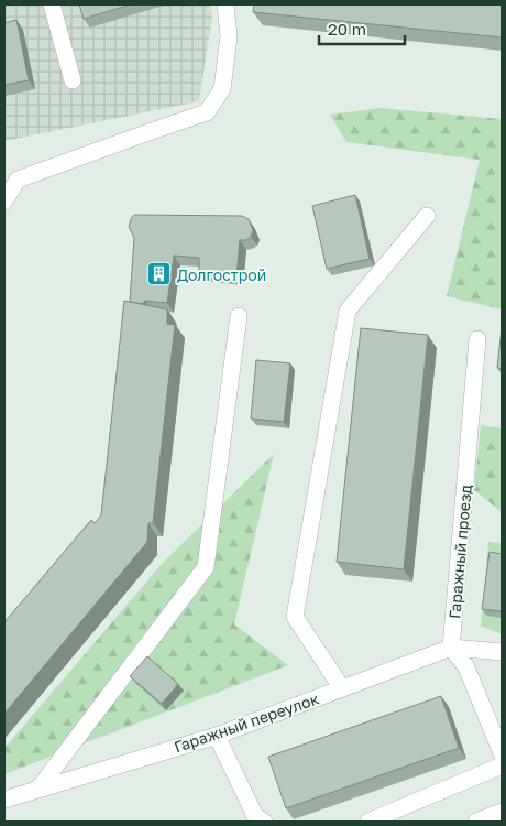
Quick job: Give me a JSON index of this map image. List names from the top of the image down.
{
  "streets": {
    "street": ["Гаражный проезд", "Гаражный переулок"]
  },
  "crossings": [
    ["Гаражный проезд", "Гаражный переулок"]
  ],
  "places": {
    "building": ["Долгострой"]
  },
  "scale_bar": "20 m"
}
